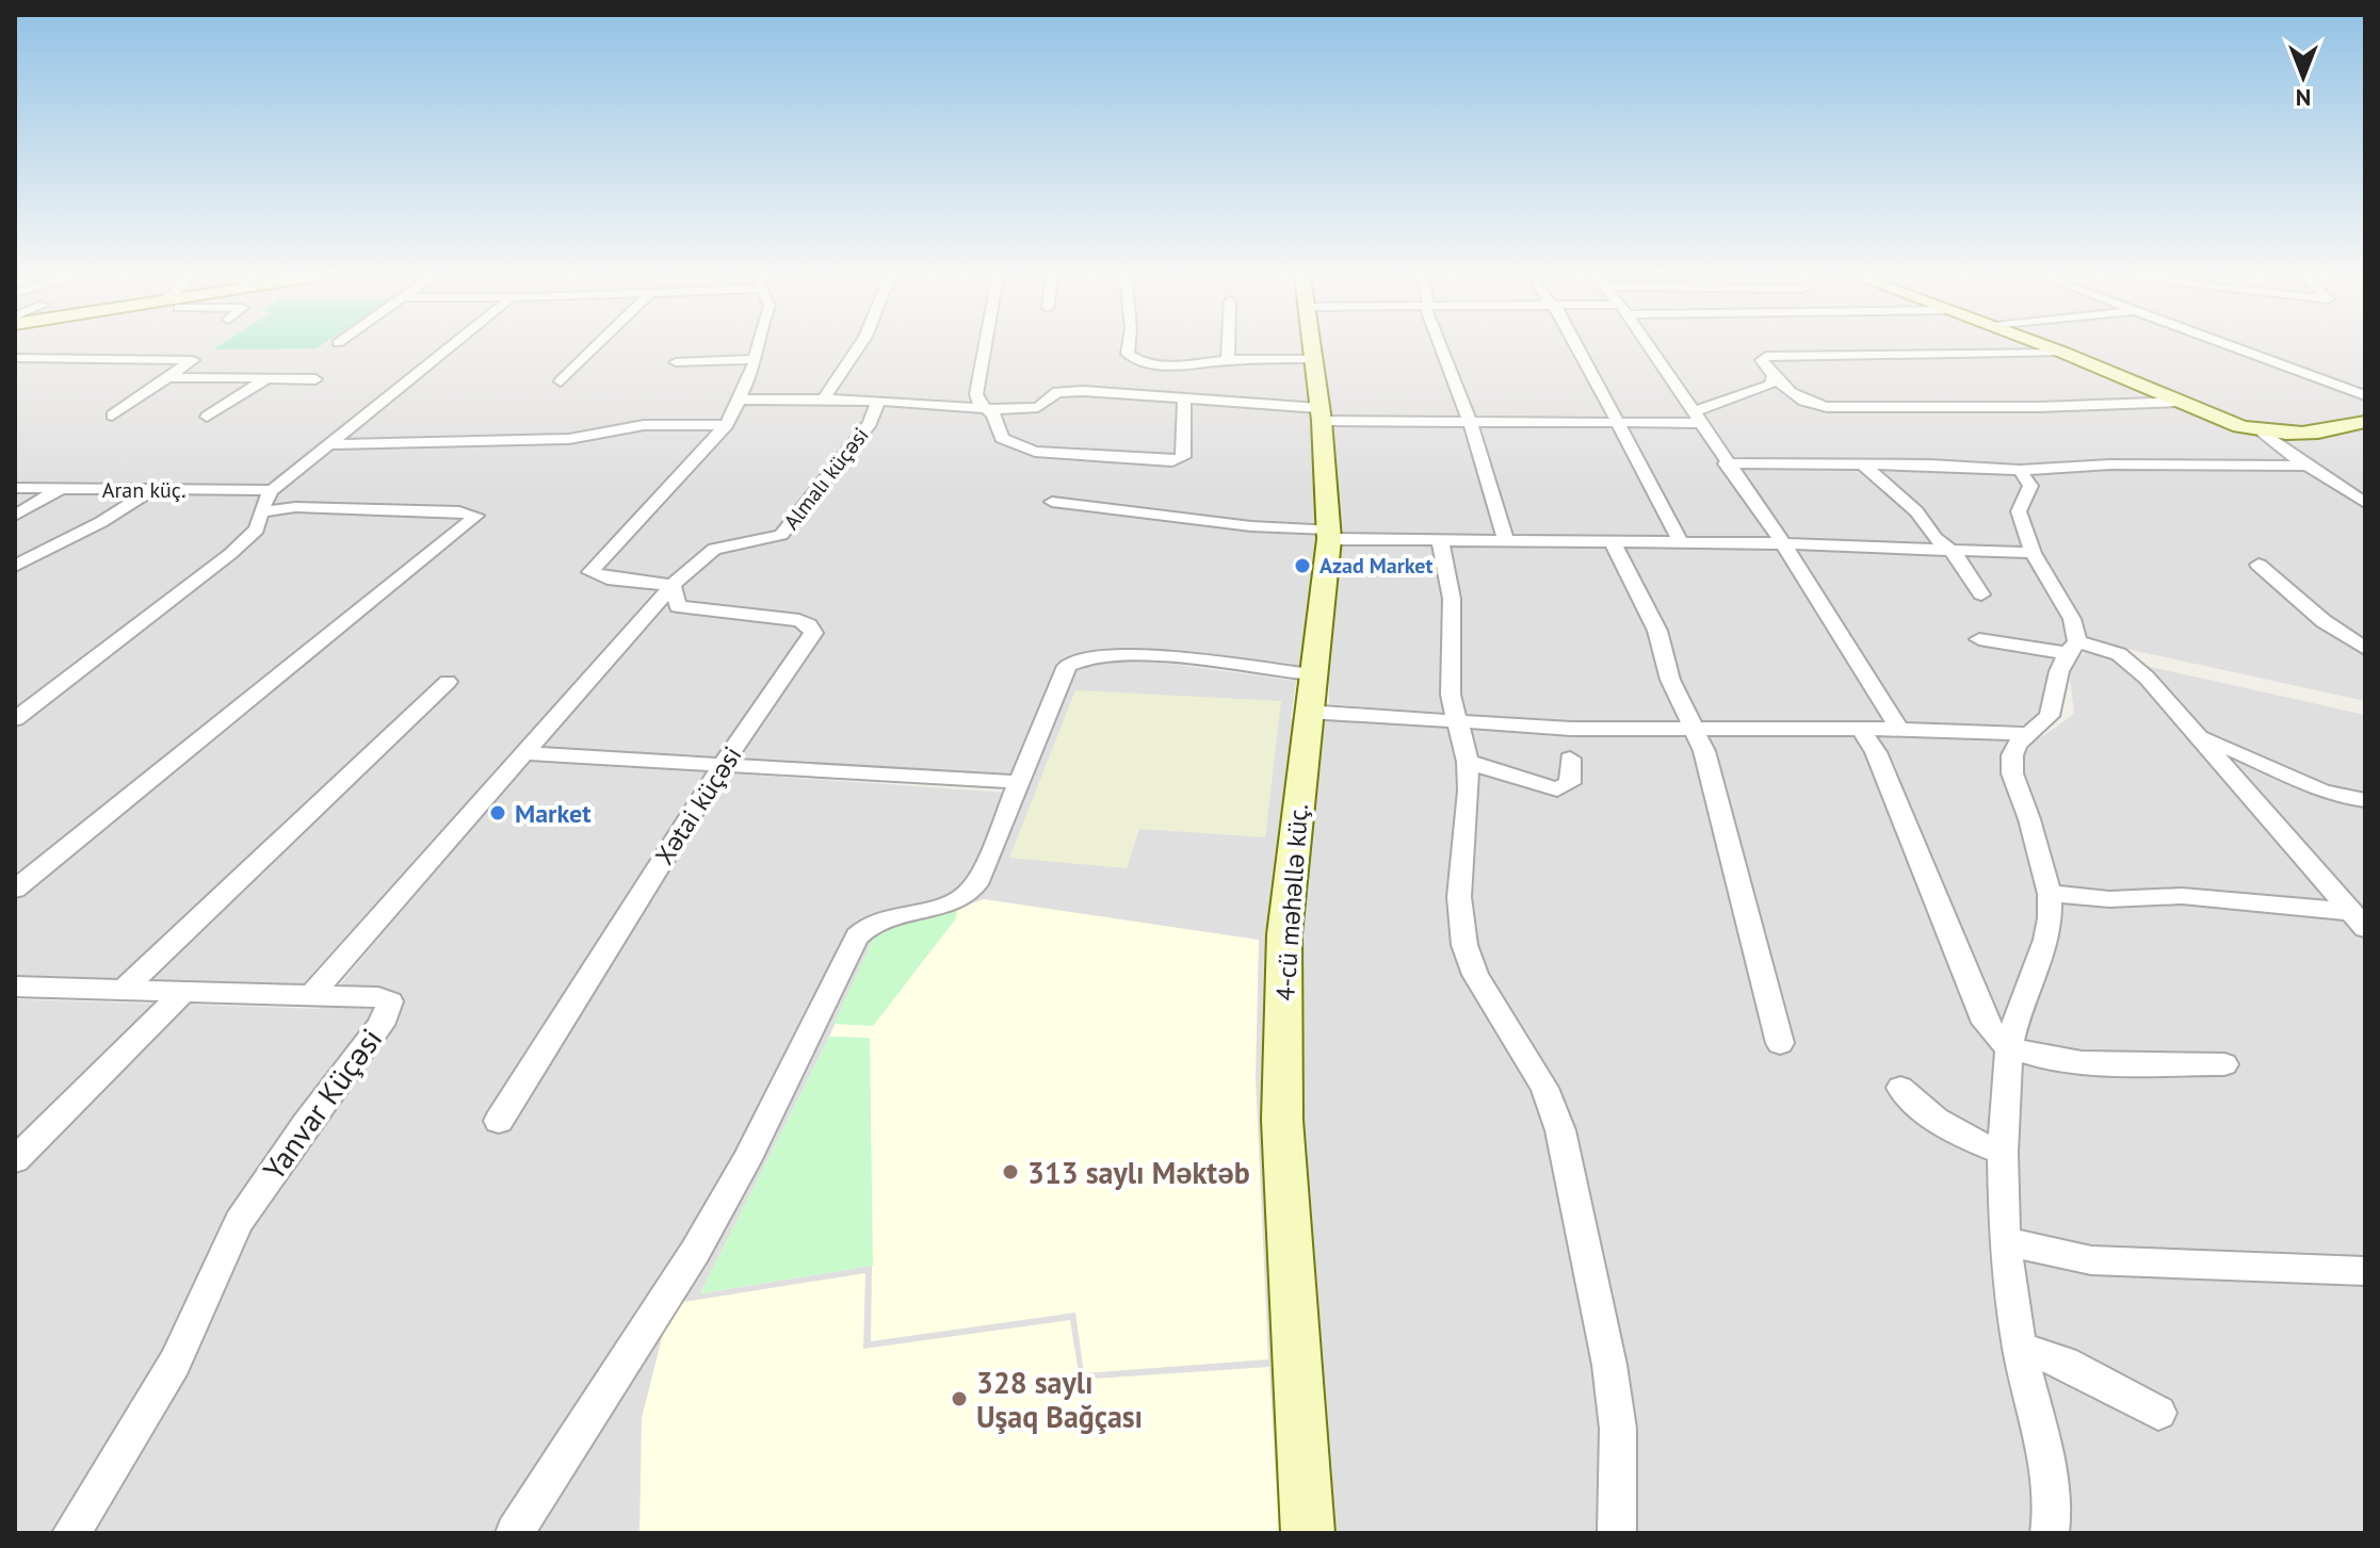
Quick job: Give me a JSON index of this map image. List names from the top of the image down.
{
  "streets": {
    "street": [
      "Almalı küçəsi",
      "Aran küç.",
      "Xətai küçəsi",
      "4-cü məhəllə küç.",
      "Yanvar Küçəsi"
    ]
  },
  "crossings": [
    ["Almalı küçəsi", "Xətai küçəsi"]
  ],
  "places": [
    "Azad Market",
    "Market",
    "313 saylı Məktəb",
    "328 saylı Uşaq Bağçası"
  ],
  "north": "bottom"
}
